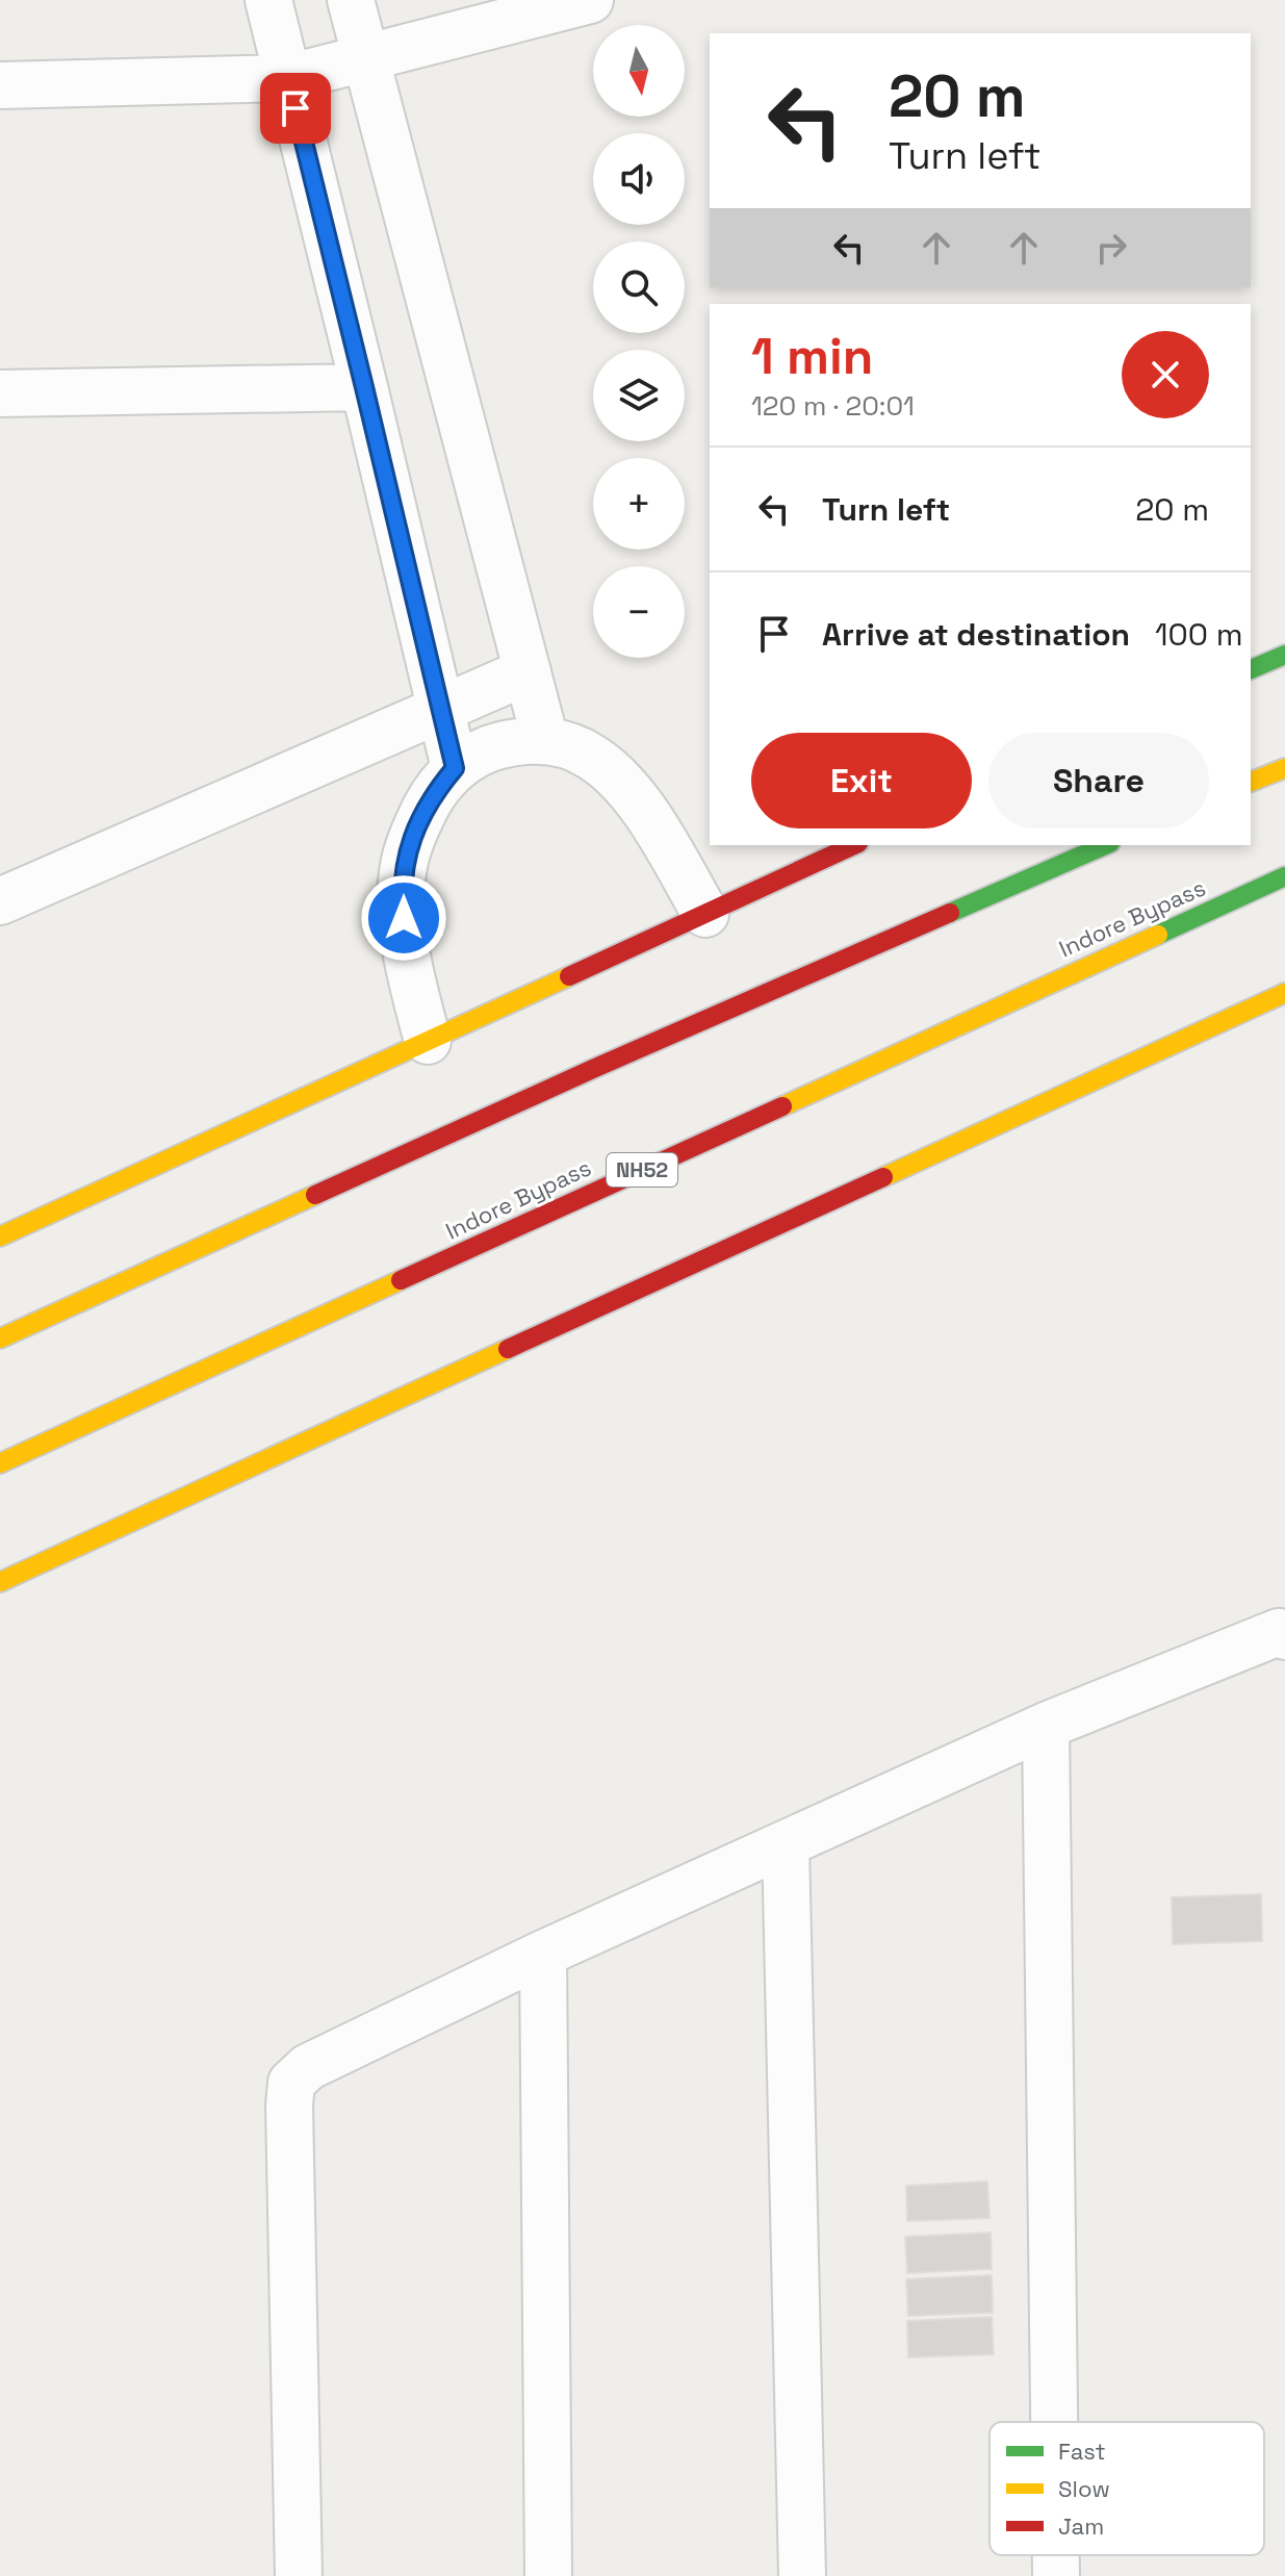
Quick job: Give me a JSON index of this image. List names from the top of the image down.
{
  "streets": {
    "main road": ["Indore Bypass", "NH52"]
  },
  "legend": ["Fast", "Slow", "Jam"],
  "north": "bottom",
  "page": {
    "map_buttons": ["+", "−"],
    "turn": ["20 m", "Turn left"],
    "heading": ["1 min", "120 m · 20:01"],
    "list": [
      {
        "name": "Turn left",
        "value": "20 m"
      },
      {
        "name": "Arrive at destination",
        "value": "100 m"
      }
    ],
    "buttons": ["Exit", "Share"]
  }
}
